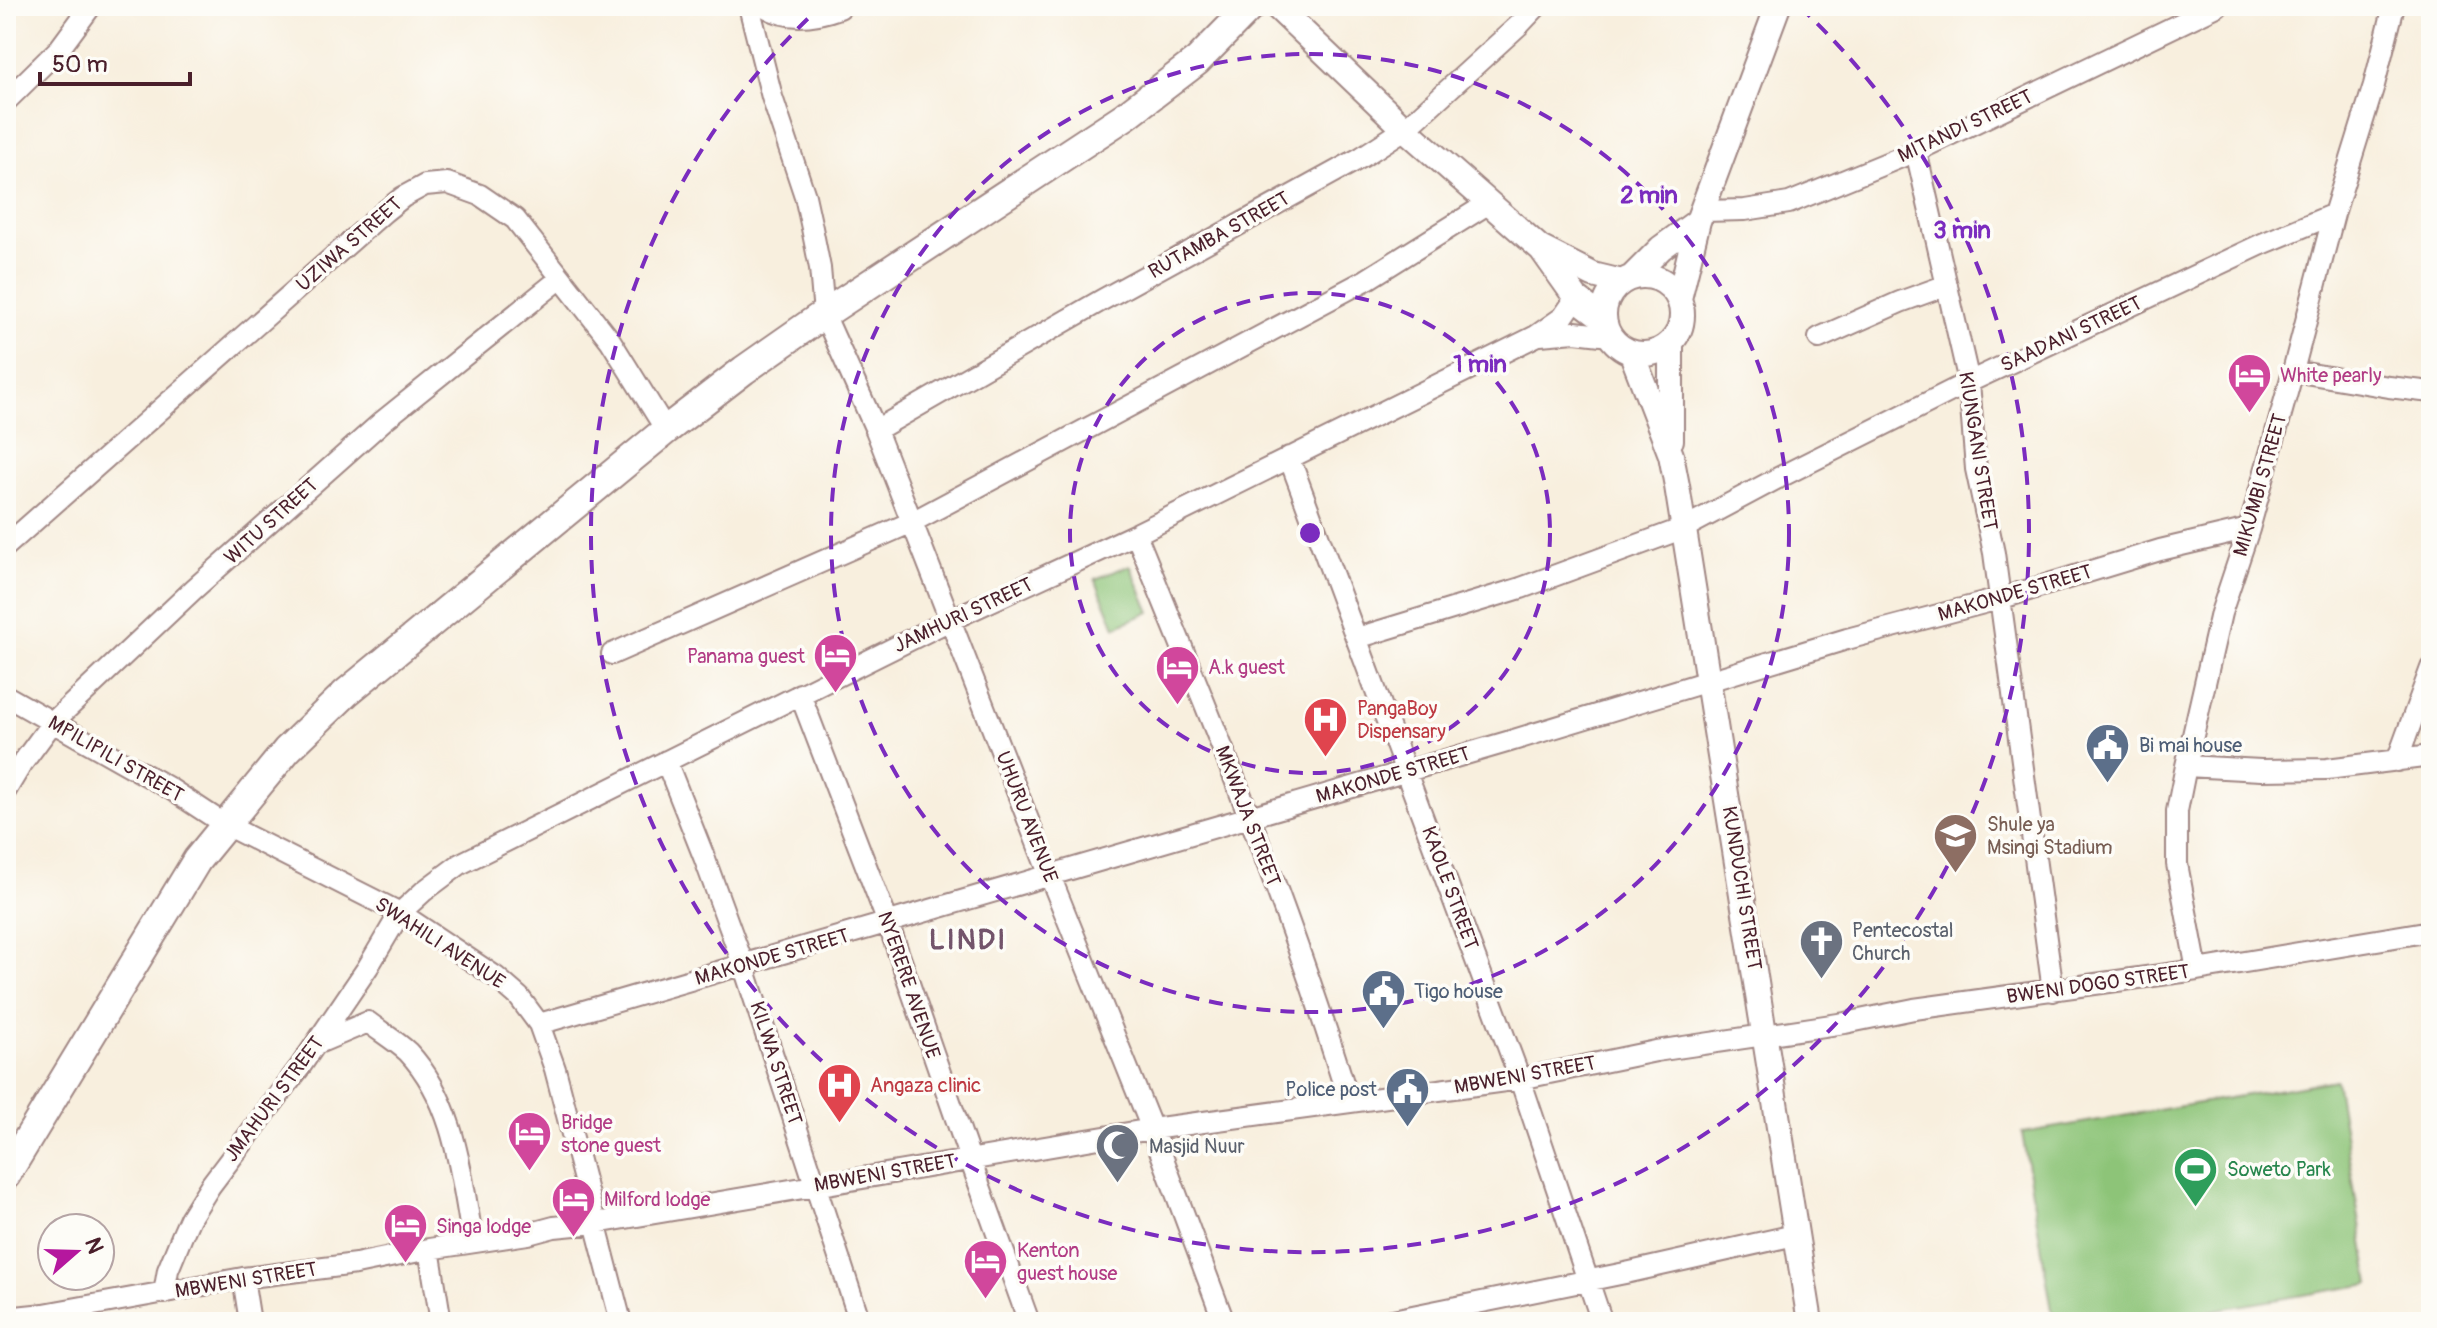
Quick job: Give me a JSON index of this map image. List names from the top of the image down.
{
  "streets": {
    "main road": ["KUNDUCHI STREET"],
    "street": [
      "MITANDI STREET",
      "RUTAMBA STREET",
      "UZIWA STREET",
      "SAADANI STREET",
      "KIUNGANI STREET",
      "MIKUMBI STREET",
      "WITU STREET",
      "MAKONDE STREET",
      "JAMHURI STREET",
      "MPILIPILI STREET",
      "MKWAJA STREET",
      "UHURU AVENUE",
      "KAOLE STREET",
      "SWAHILI AVENUE",
      "BWENI DOGO STREET",
      "NYERERE AVENUE",
      "KILWA STREET",
      "MBWENI STREET",
      "JMAHURI STREET"
    ]
  },
  "crossings": [
    ["MITANDI STREET", "KIUNGANI STREET"],
    ["RUTAMBA STREET", "UHURU AVENUE"],
    ["UZIWA STREET", "WITU STREET"],
    ["SAADANI STREET", "KIUNGANI STREET"],
    ["SAADANI STREET", "MIKUMBI STREET"],
    ["SAADANI STREET", "KAOLE STREET"],
    ["SAADANI STREET", "KUNDUCHI STREET"],
    ["KIUNGANI STREET", "MAKONDE STREET"],
    ["KIUNGANI STREET", "BWENI DOGO STREET"],
    ["MIKUMBI STREET", "MAKONDE STREET"],
    ["MIKUMBI STREET", "BWENI DOGO STREET"],
    ["WITU STREET", "MPILIPILI STREET"],
    ["MAKONDE STREET", "MKWAJA STREET"],
    ["MAKONDE STREET", "UHURU AVENUE"],
    ["MAKONDE STREET", "KAOLE STREET"],
    ["MAKONDE STREET", "KUNDUCHI STREET"],
    ["MAKONDE STREET", "SWAHILI AVENUE"],
    ["MAKONDE STREET", "NYERERE AVENUE"],
    ["MAKONDE STREET", "KILWA STREET"],
    ["JAMHURI STREET", "MKWAJA STREET"],
    ["JAMHURI STREET", "UHURU AVENUE"],
    ["JAMHURI STREET", "KAOLE STREET"],
    ["JAMHURI STREET", "SWAHILI AVENUE"],
    ["JAMHURI STREET", "NYERERE AVENUE"],
    ["JAMHURI STREET", "KILWA STREET"],
    ["JAMHURI STREET", "JMAHURI STREET"],
    ["MPILIPILI STREET", "SWAHILI AVENUE"],
    ["MKWAJA STREET", "MBWENI STREET"],
    ["UHURU AVENUE", "MBWENI STREET"],
    ["KAOLE STREET", "MBWENI STREET"],
    ["KUNDUCHI STREET", "BWENI DOGO STREET"],
    ["KUNDUCHI STREET", "MBWENI STREET"],
    ["SWAHILI AVENUE", "MBWENI STREET"],
    ["SWAHILI AVENUE", "JMAHURI STREET"],
    ["BWENI DOGO STREET", "MBWENI STREET"],
    ["NYERERE AVENUE", "MBWENI STREET"],
    ["KILWA STREET", "MBWENI STREET"],
    ["MBWENI STREET", "JMAHURI STREET"]
  ],
  "districts": ["LINDI"],
  "places": {
    "hotel": [
      "White pearly",
      "Panama guest",
      "A.k guest",
      "Bridge stone guest",
      "Milford lodge",
      "Singa lodge",
      "Kenton guest house"
    ],
    "hospital": ["PangaBoy Dispensary", "Angaza clinic"],
    "public building": ["Bi mai house", "Tigo house", "Police post"],
    "school or university": ["Shule ya Msingi Stadium"],
    "church": ["Pentecostal Church"],
    "mosque": ["Masjid Nuur"],
    "sports": ["Soweto Park"]
  },
  "scale_bar": "50 m",
  "north": "right",
  "rings": ["2 min", "3 min", "1 min"]
}
